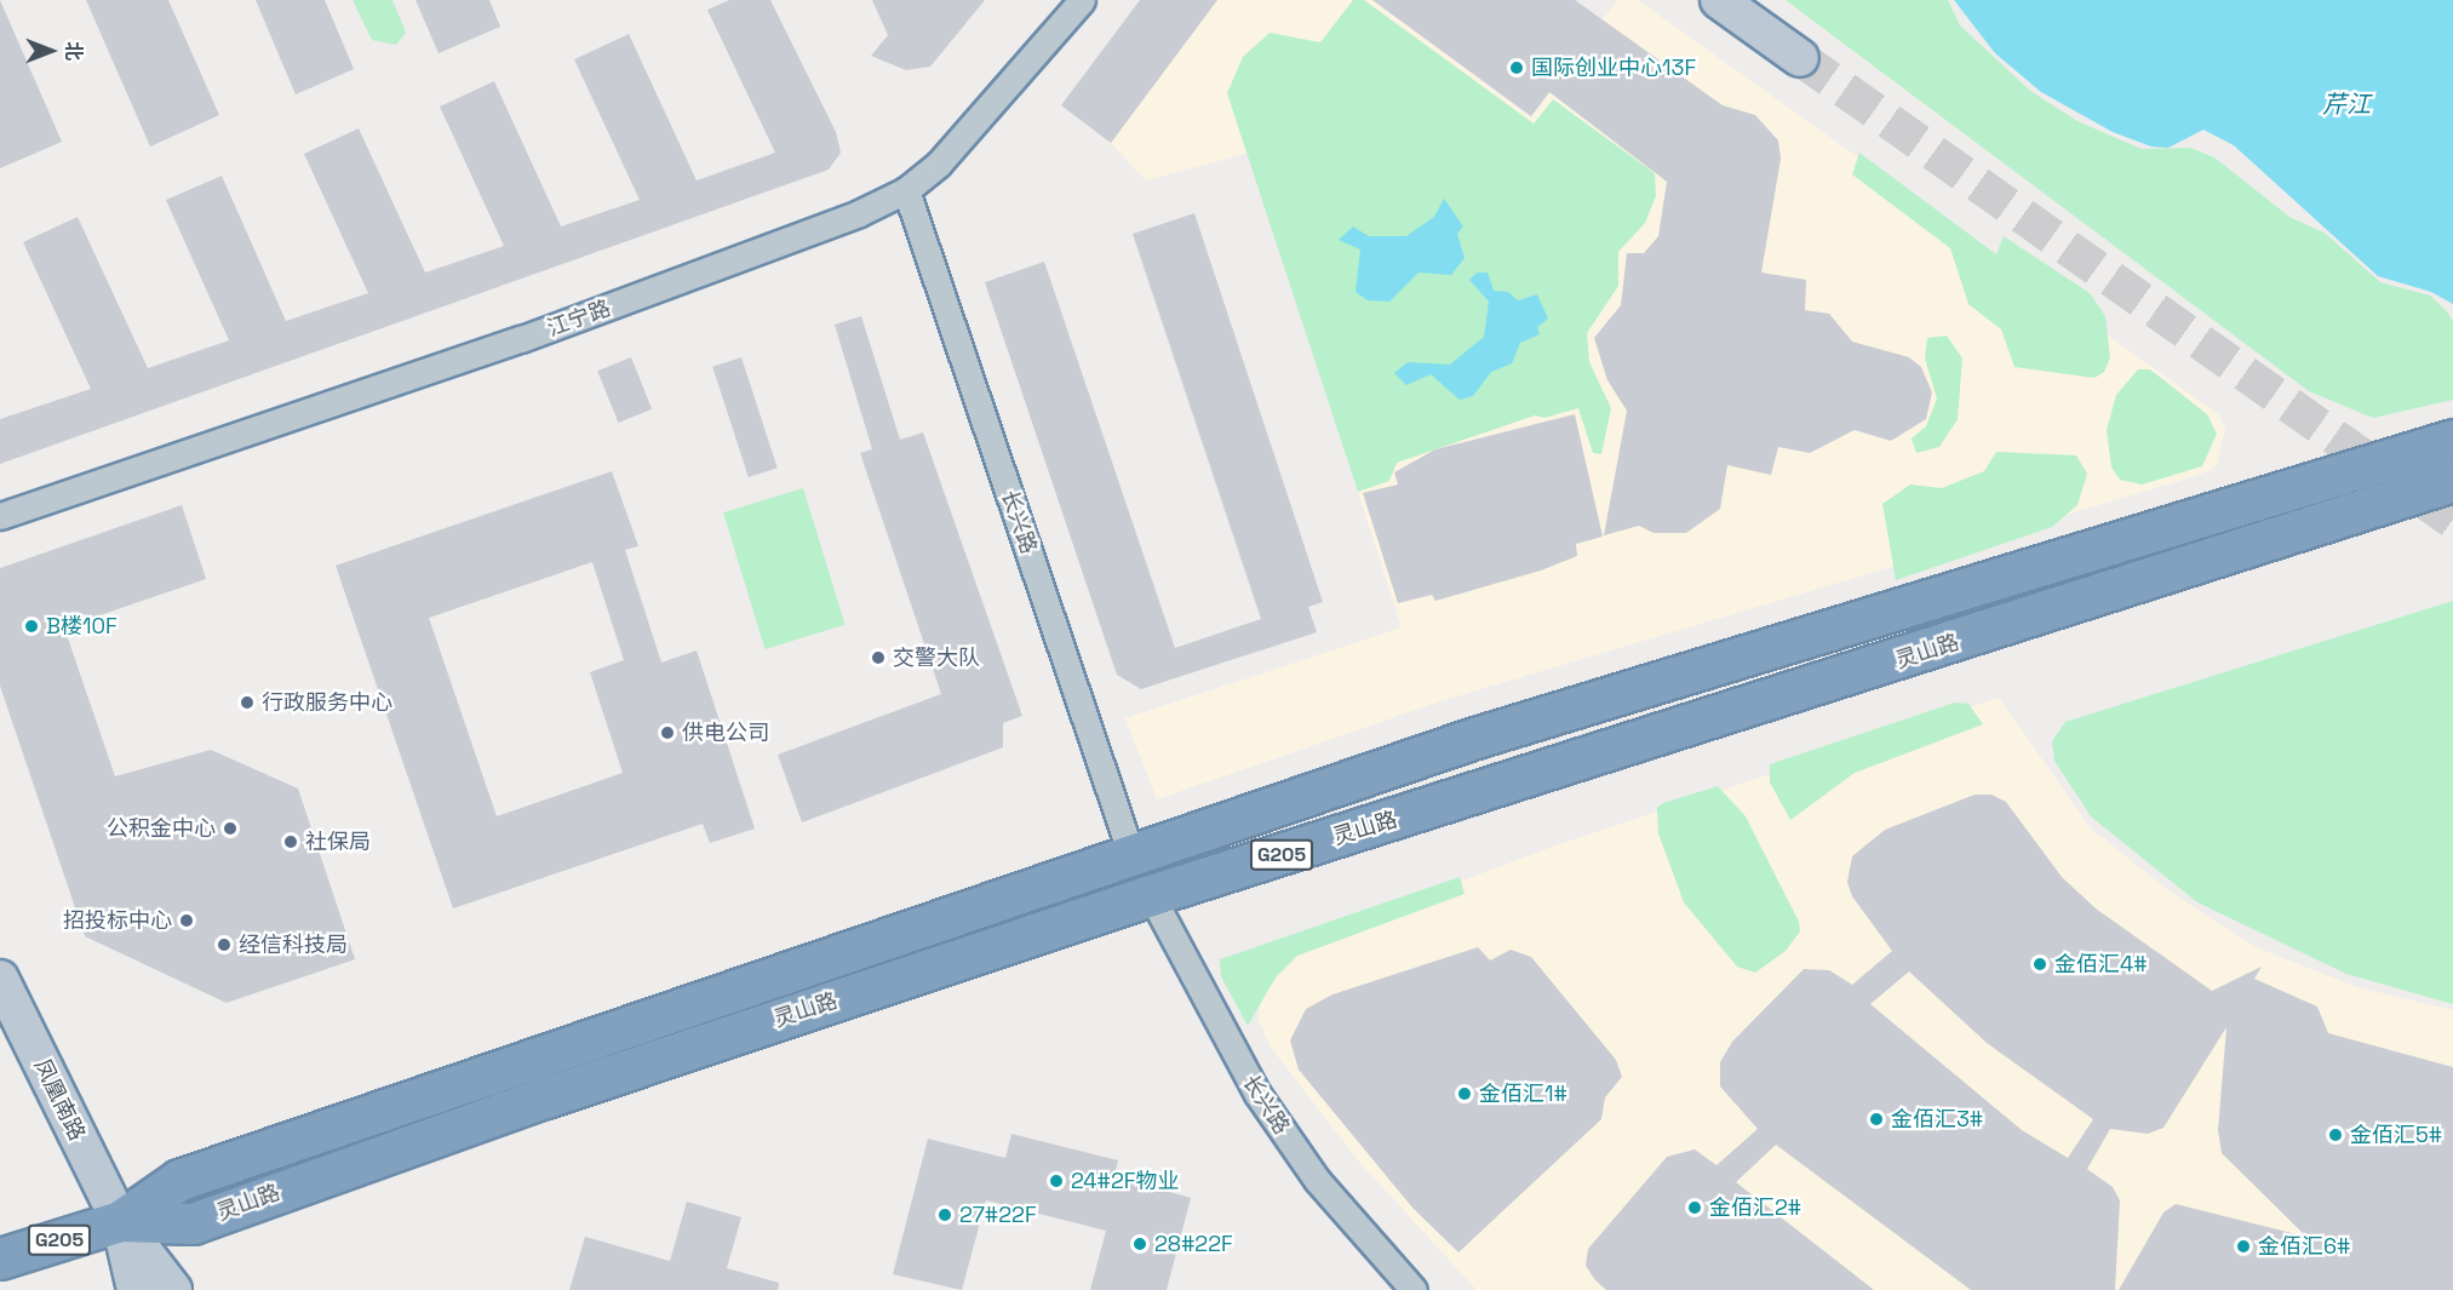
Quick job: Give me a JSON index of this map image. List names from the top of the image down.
{
  "streets": {
    "highway": ["灵山路", "G205"],
    "main road": ["凤凰南路"],
    "street": ["江宁路", "长兴路"]
  },
  "crossings": [
    ["江宁路", "长兴路"],
    ["长兴路", "灵山路"],
    ["灵山路", "凤凰南路"]
  ],
  "water": ["芹江"],
  "places": [
    "国际创业中心13F",
    "B楼10F",
    "交警大队",
    "行政服务中心",
    "供电公司",
    "公积金中心",
    "社保局",
    "招投标中心",
    "经信科技局",
    "金佰汇4#",
    "金佰汇1#",
    "金佰汇3#",
    "金佰汇5#",
    "24#2F物业",
    "金佰汇2#",
    "27#22F",
    "28#22F",
    "金佰汇6#"
  ],
  "north": "right"
}
